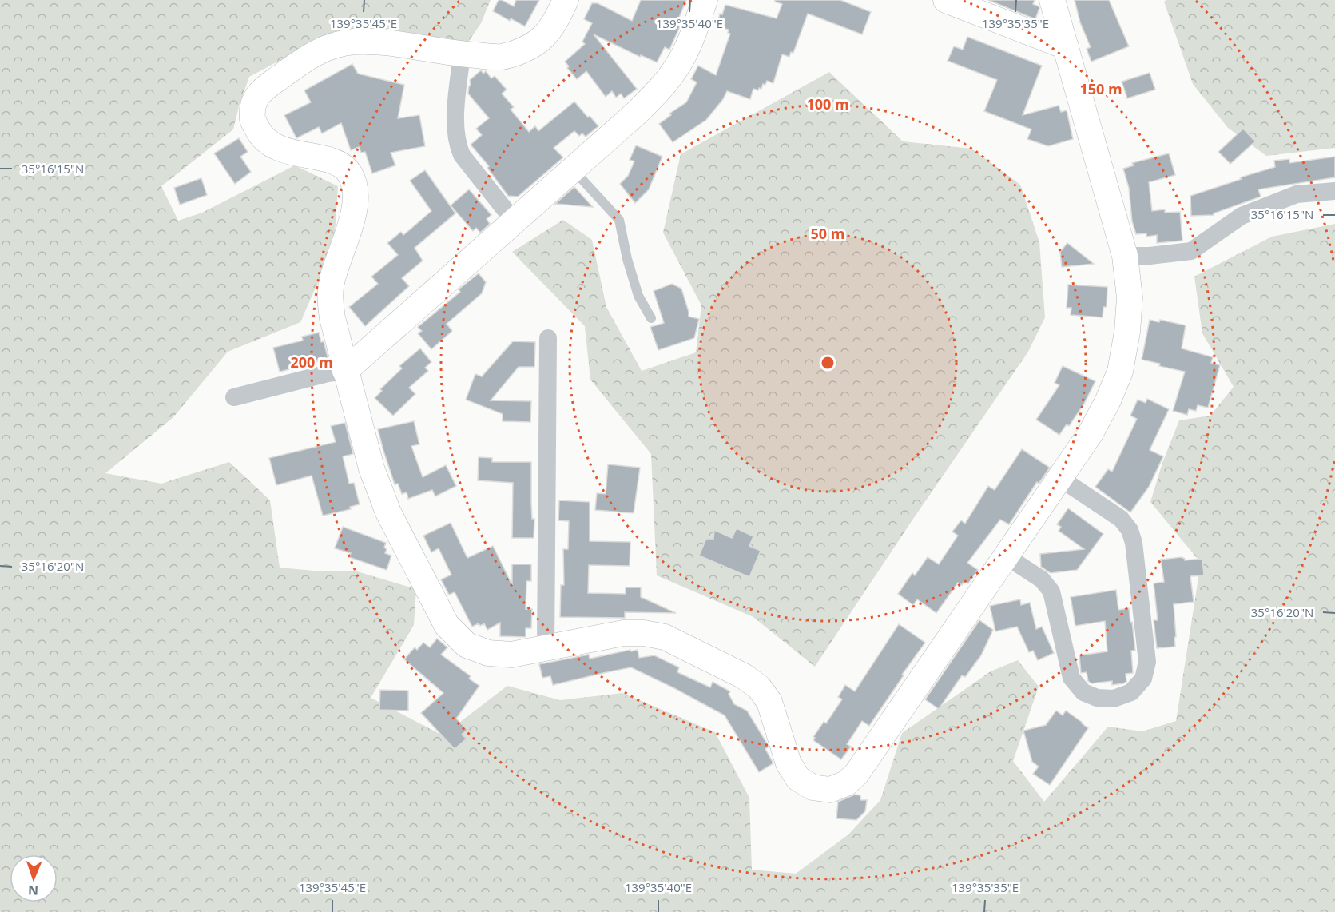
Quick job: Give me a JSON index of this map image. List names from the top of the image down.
{
  "north": "bottom",
  "coordinates": [
    "139°35'45\"E",
    "139°35'40\"E",
    "139°35'35\"E",
    "35°16'15\"N",
    "35°16'20\"N"
  ],
  "rings": [
    "150 m",
    "100 m",
    "50 m",
    "200 m"
  ]
}
